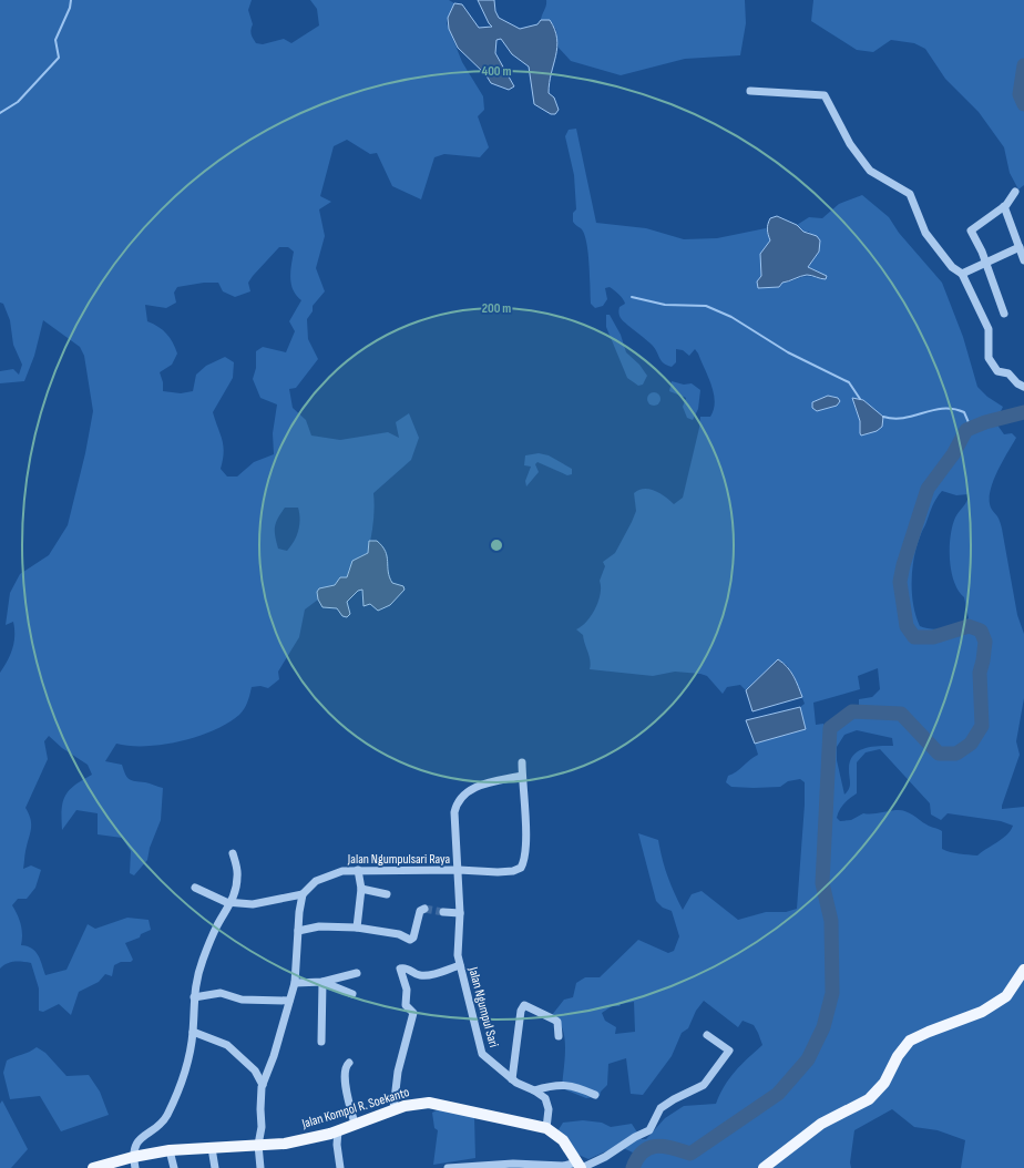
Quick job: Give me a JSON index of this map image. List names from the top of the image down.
{
  "streets": {
    "main road": ["Jalan Kompol R. Soekanto"],
    "street": ["Jalan Ngumpulsari Raya", "Jalan Ngumpul Sari"]
  },
  "crossings": [
    ["Jalan Ngumpulsari Raya", "Jalan Ngumpul Sari"],
    ["Jalan Ngumpul Sari", "Jalan Kompol R. Soekanto"]
  ],
  "rings": ["400 m", "200 m"]
}
